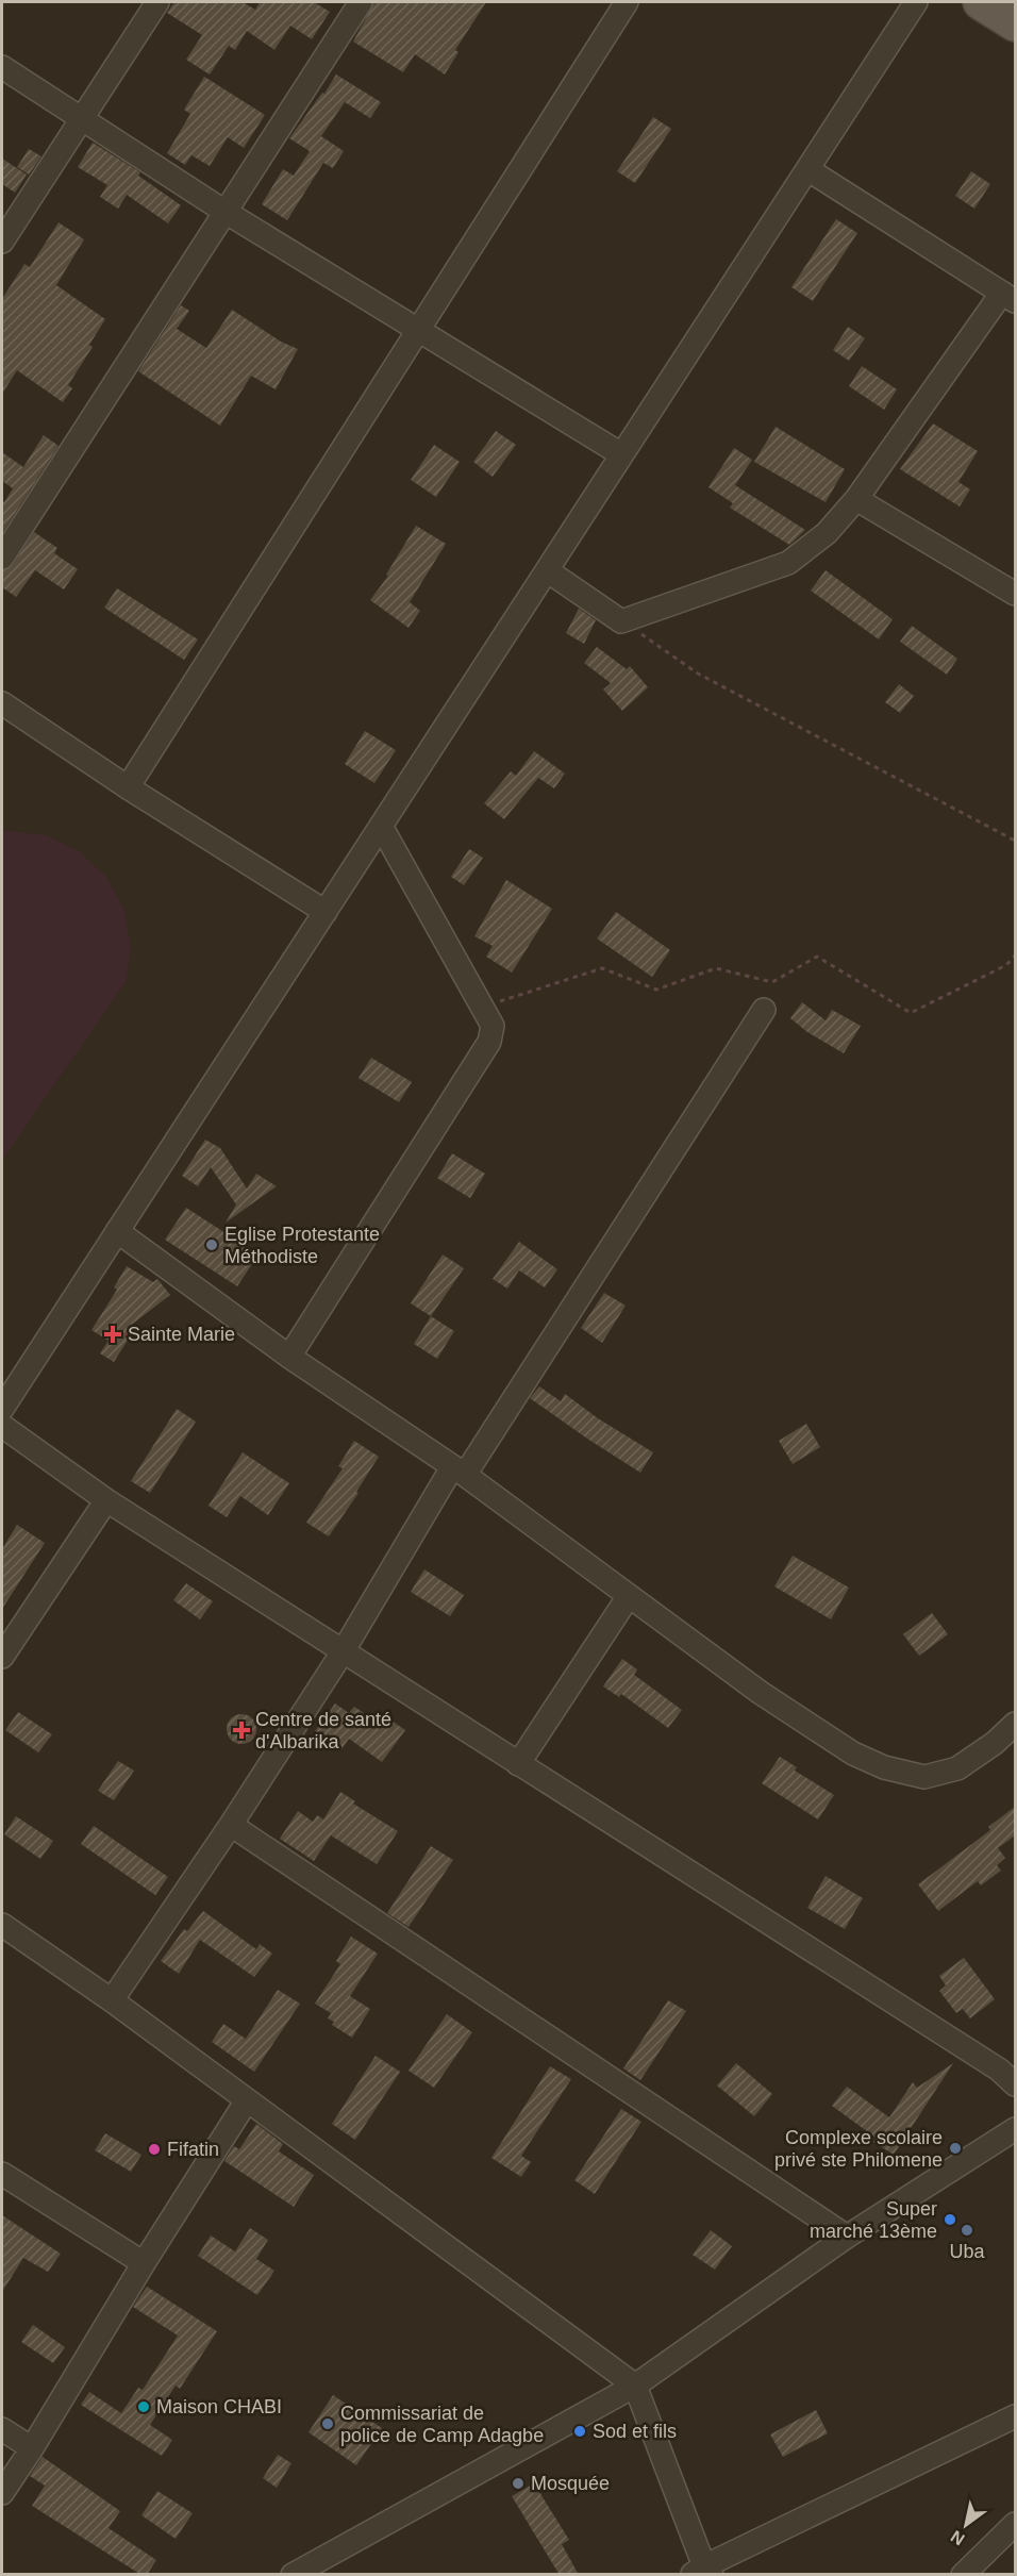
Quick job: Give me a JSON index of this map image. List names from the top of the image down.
{
  "places": {
    "other": [
      "Eglise Protestante Méthodiste",
      "Complexe scolaire privé ste Philomene",
      "Fifatin",
      "Super marché 13ème",
      "Uba",
      "Maison CHABI",
      "Commissariat de police de Camp Adagbe",
      "Sod et fils",
      "Mosquée"
    ],
    "health": ["Sainte Marie", "Centre de santé d'Albarika"]
  },
  "north": "bottom left"
}
